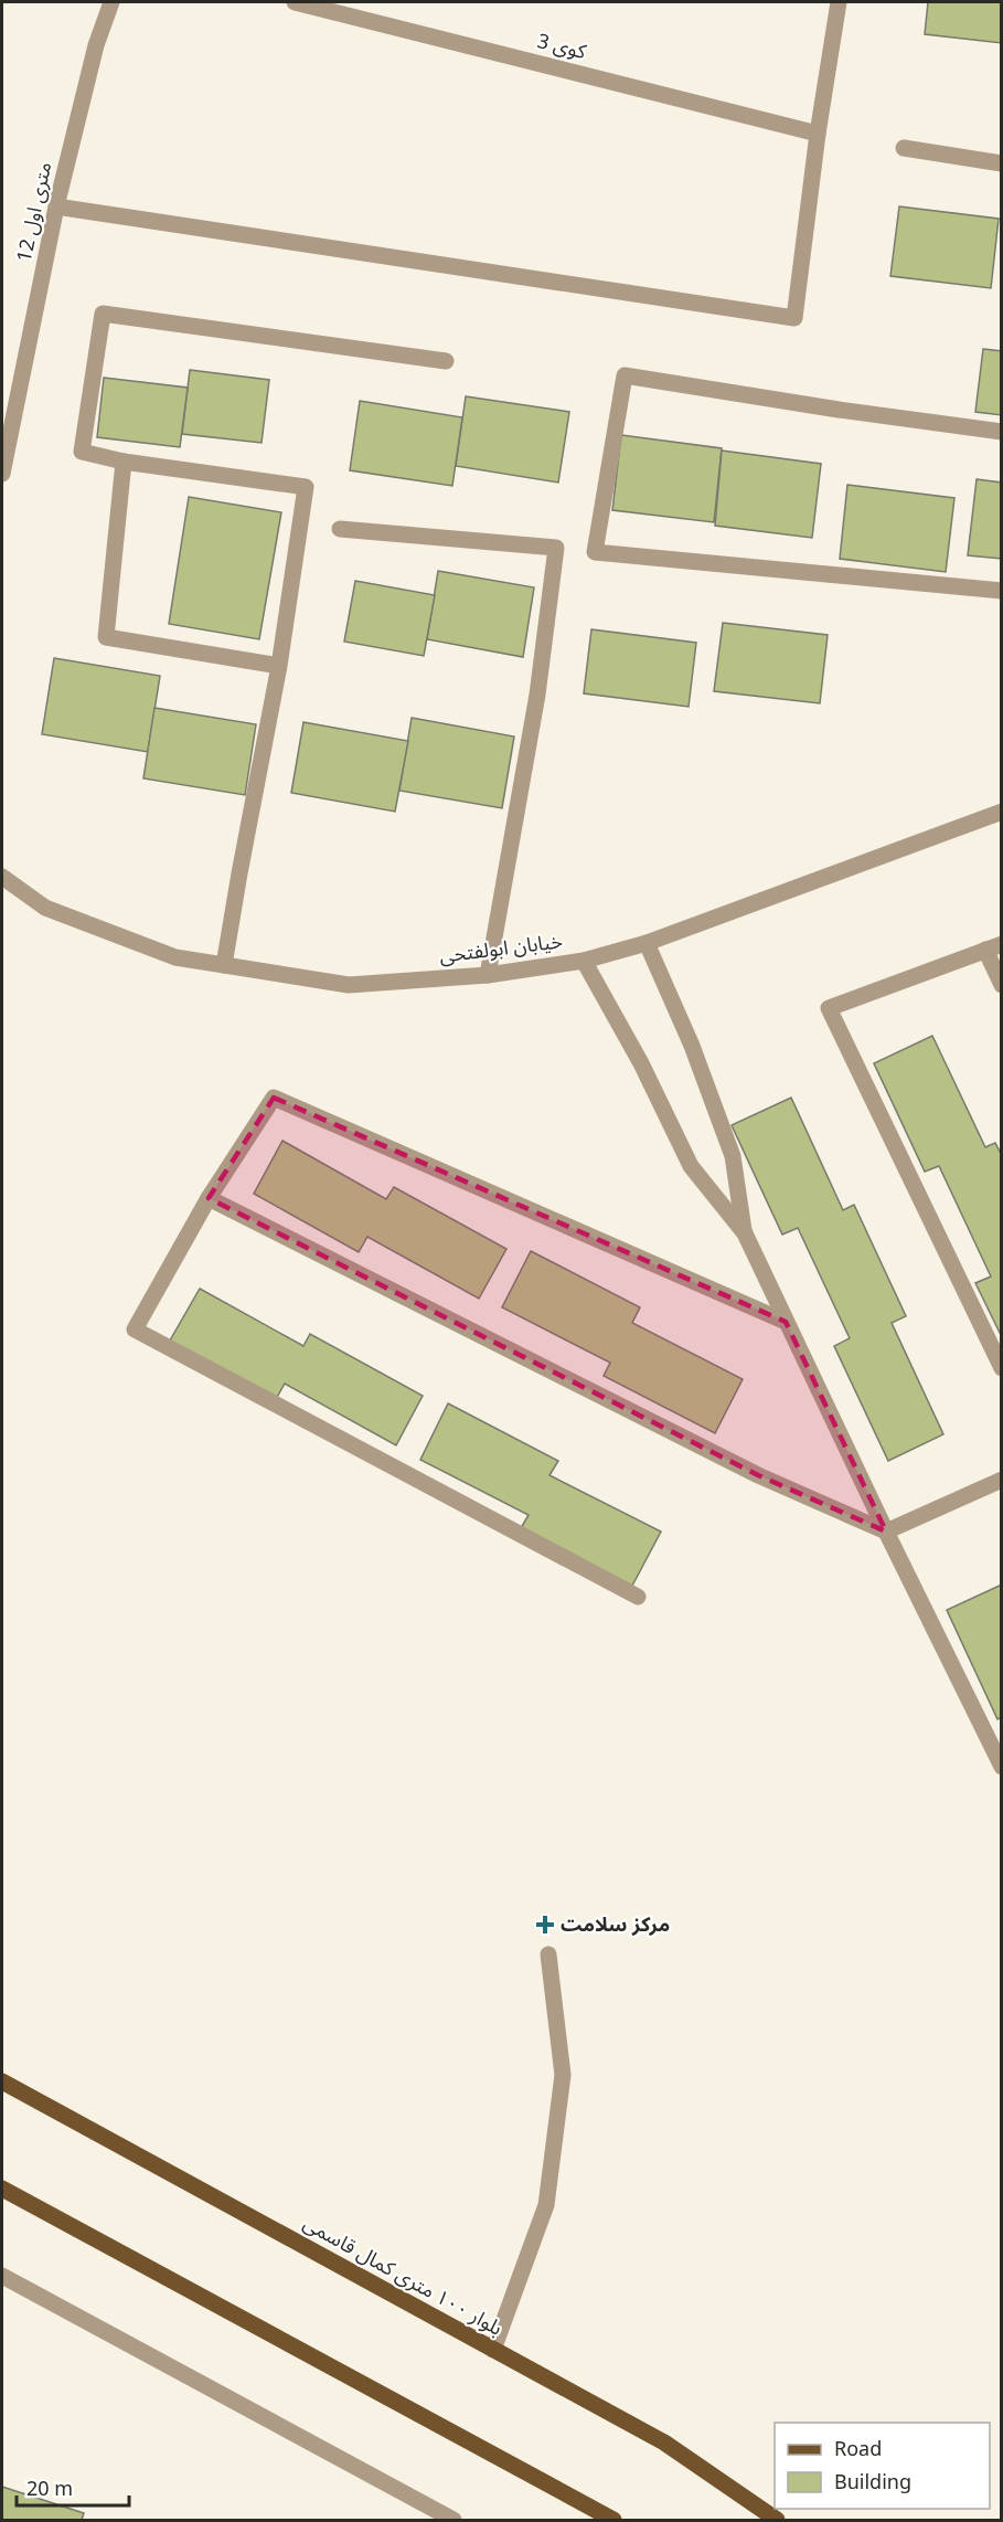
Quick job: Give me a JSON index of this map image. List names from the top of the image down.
{
  "streets": {
    "main road": ["بلوار ۱۰۰ متری کمال قاسمی"],
    "street": ["کوی 3", "12 متری اول", "خیابان ابولفتحی"]
  },
  "places": {
    "health": ["مرکز سلامت"]
  },
  "legend": ["Road", "Building"],
  "scale_bar": "20 m"
}
